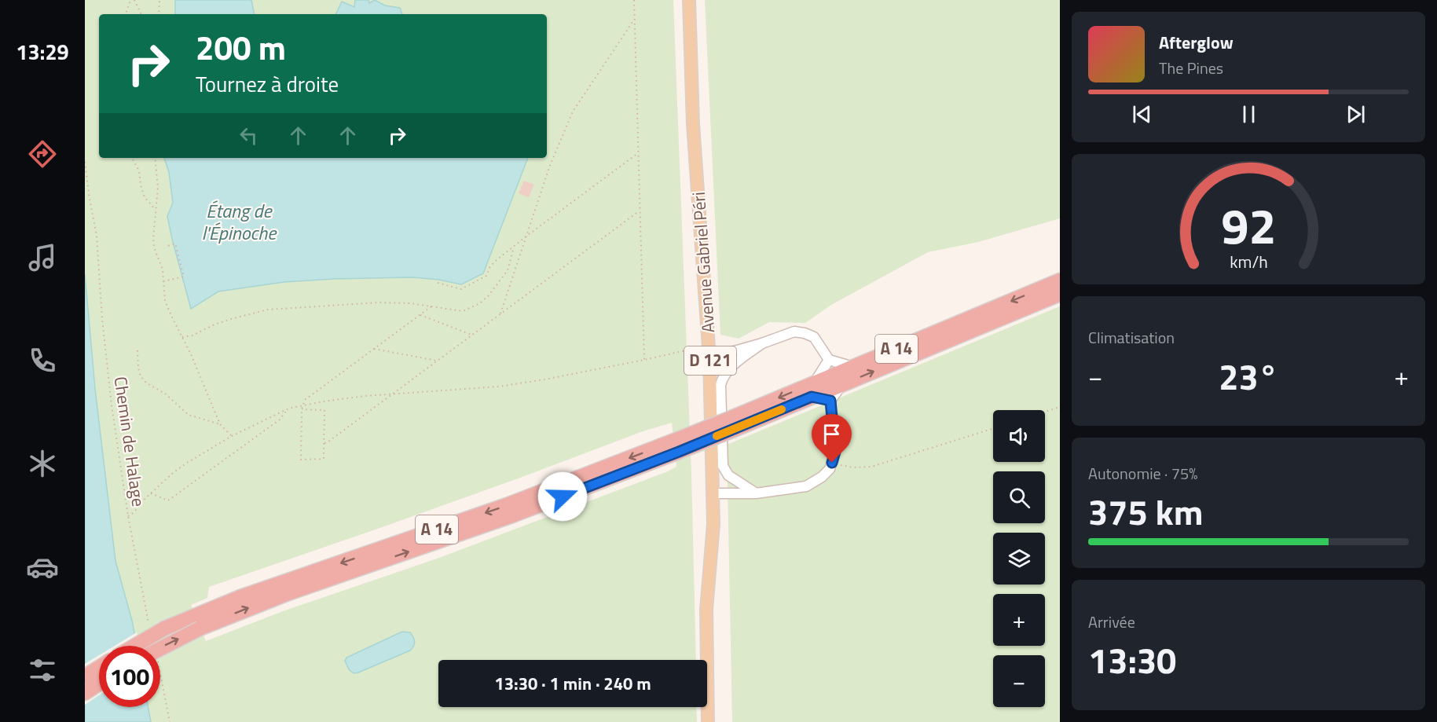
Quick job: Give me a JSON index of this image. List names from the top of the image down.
{
  "streets": {
    "highway": ["A 14"],
    "main road": ["Avenue Gabriel Péri", "D 121"],
    "path": ["Chemin de Halage"]
  },
  "water": ["Étang de l'Épinoche"],
  "page": {
    "tabs": "13:29",
    "turn": ["200 m", "Tournez à droite"],
    "song": ["Afterglow", "The Pines"],
    "tile": [
      "Climatisation",
      ["Autonomie · 75%", "375 km"],
      ["Arrivée", "13:30"]
    ],
    "heat": ["−", "23°", "+"],
    "map_buttons": ["+", "−"],
    "limit": "100",
    "trip": "13:30 · 1 min · 240 m",
    "gauge": ["92", "km/h"]
  }
}
